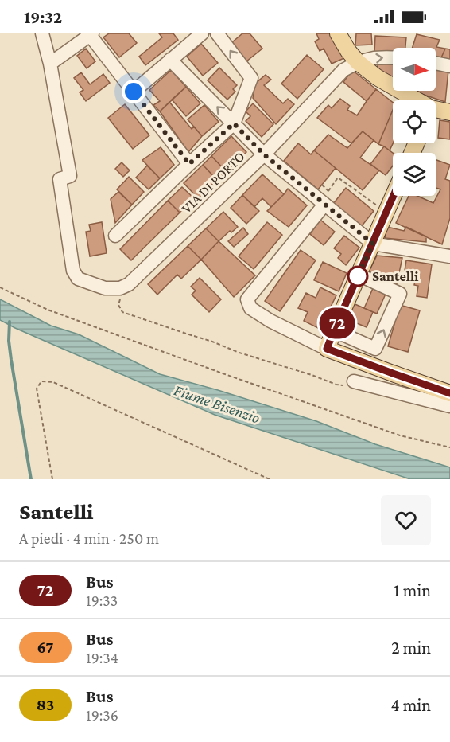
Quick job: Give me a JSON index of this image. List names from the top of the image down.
{
  "streets": {
    "street": ["VIA DI PORTO"]
  },
  "water": ["Fiume Bisenzio"],
  "places": ["Santelli"],
  "lines": ["bus line 72"],
  "north": "right",
  "page": {
    "status": "19:32",
    "on_map": "72",
    "heading": ["Santelli", "A piedi · 4 min · 250 m"],
    "list": [
      {
        "mark": "72",
        "name": "Bus",
        "note": "19:33",
        "value": "1 min"
      },
      {
        "mark": "67",
        "name": "Bus",
        "note": "19:34",
        "value": "2 min"
      },
      {
        "mark": "83",
        "name": "Bus",
        "note": "19:36",
        "value": "4 min"
      }
    ]
  }
}
